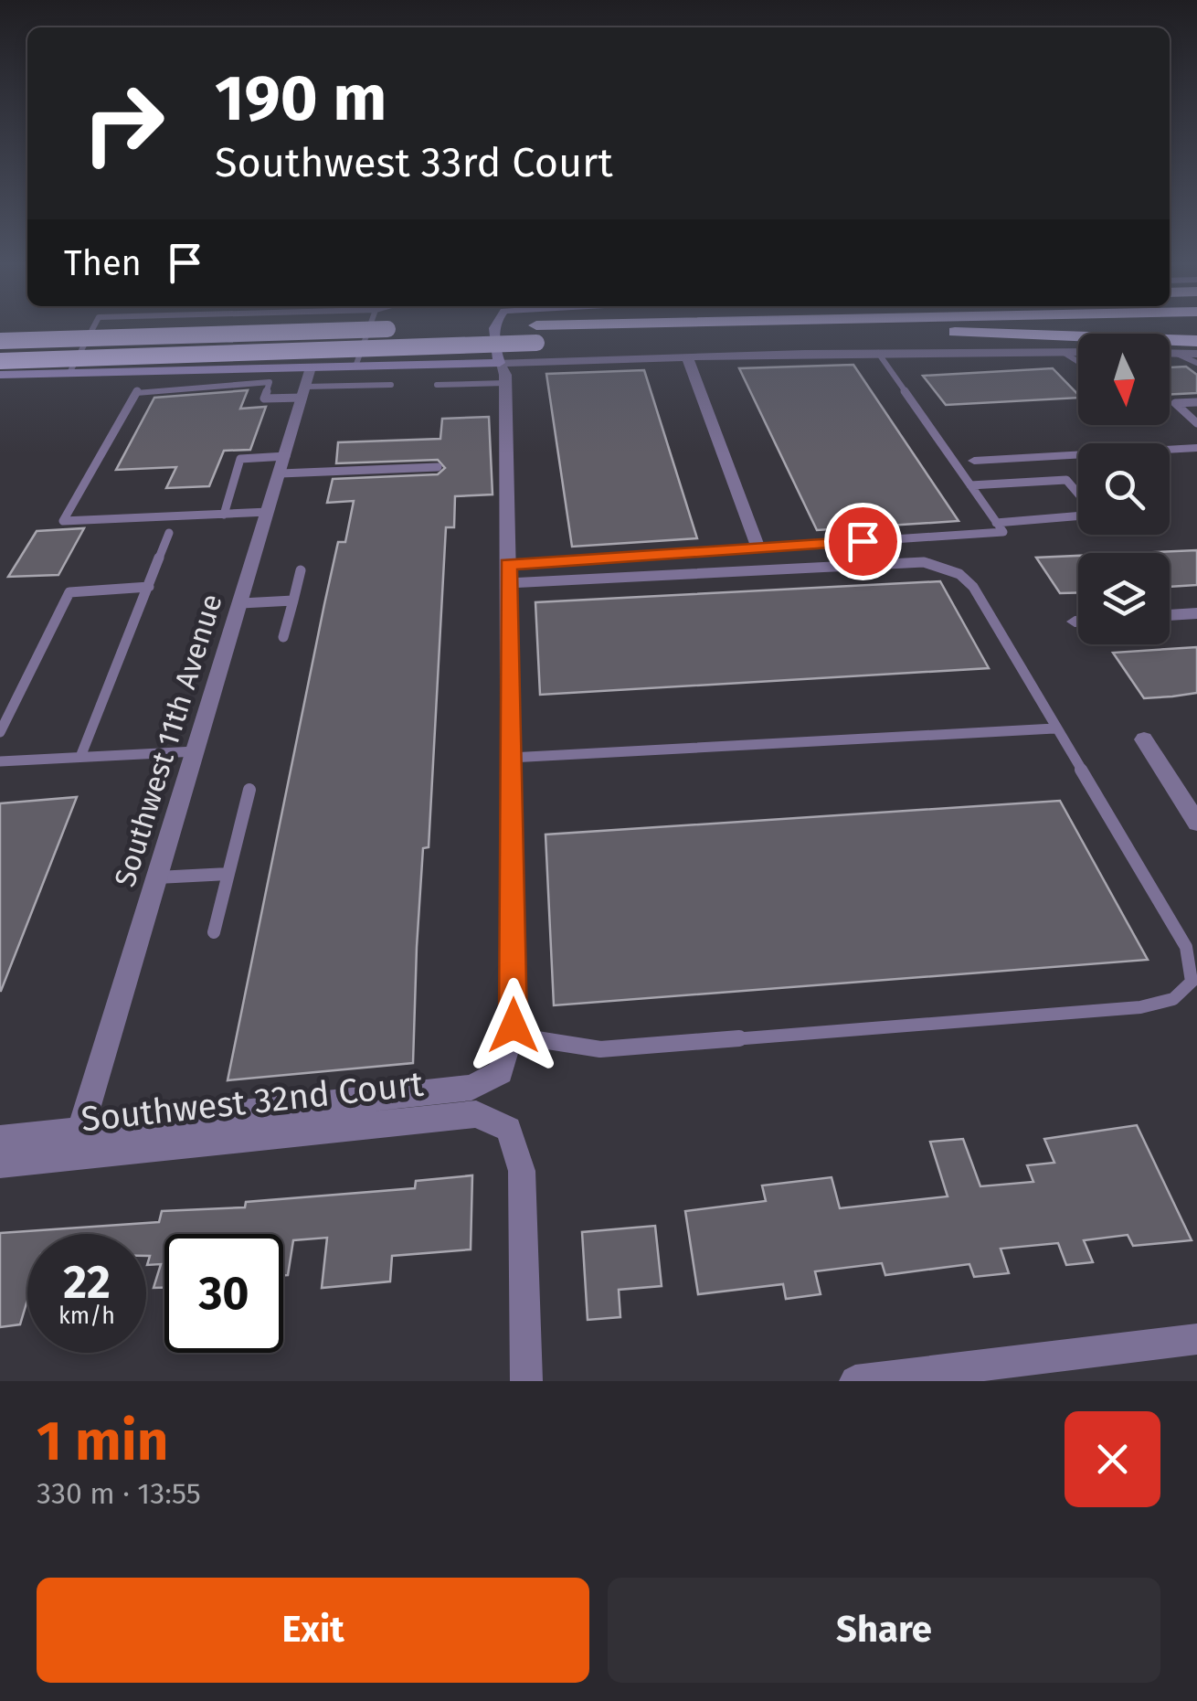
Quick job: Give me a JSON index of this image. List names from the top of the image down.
{
  "streets": {
    "street": ["Southwest 11th Avenue", "Southwest 32nd Court"]
  },
  "crossings": [
    ["Southwest 11th Avenue", "Southwest 32nd Court"]
  ],
  "north": "bottom",
  "page": {
    "turn": ["190 m", "Southwest 33rd Court"],
    "then": "Then",
    "speed": "22 km/h",
    "limit": "30",
    "heading": ["1 min", "330 m · 13:55"],
    "buttons": ["Exit", "Share"]
  }
}
